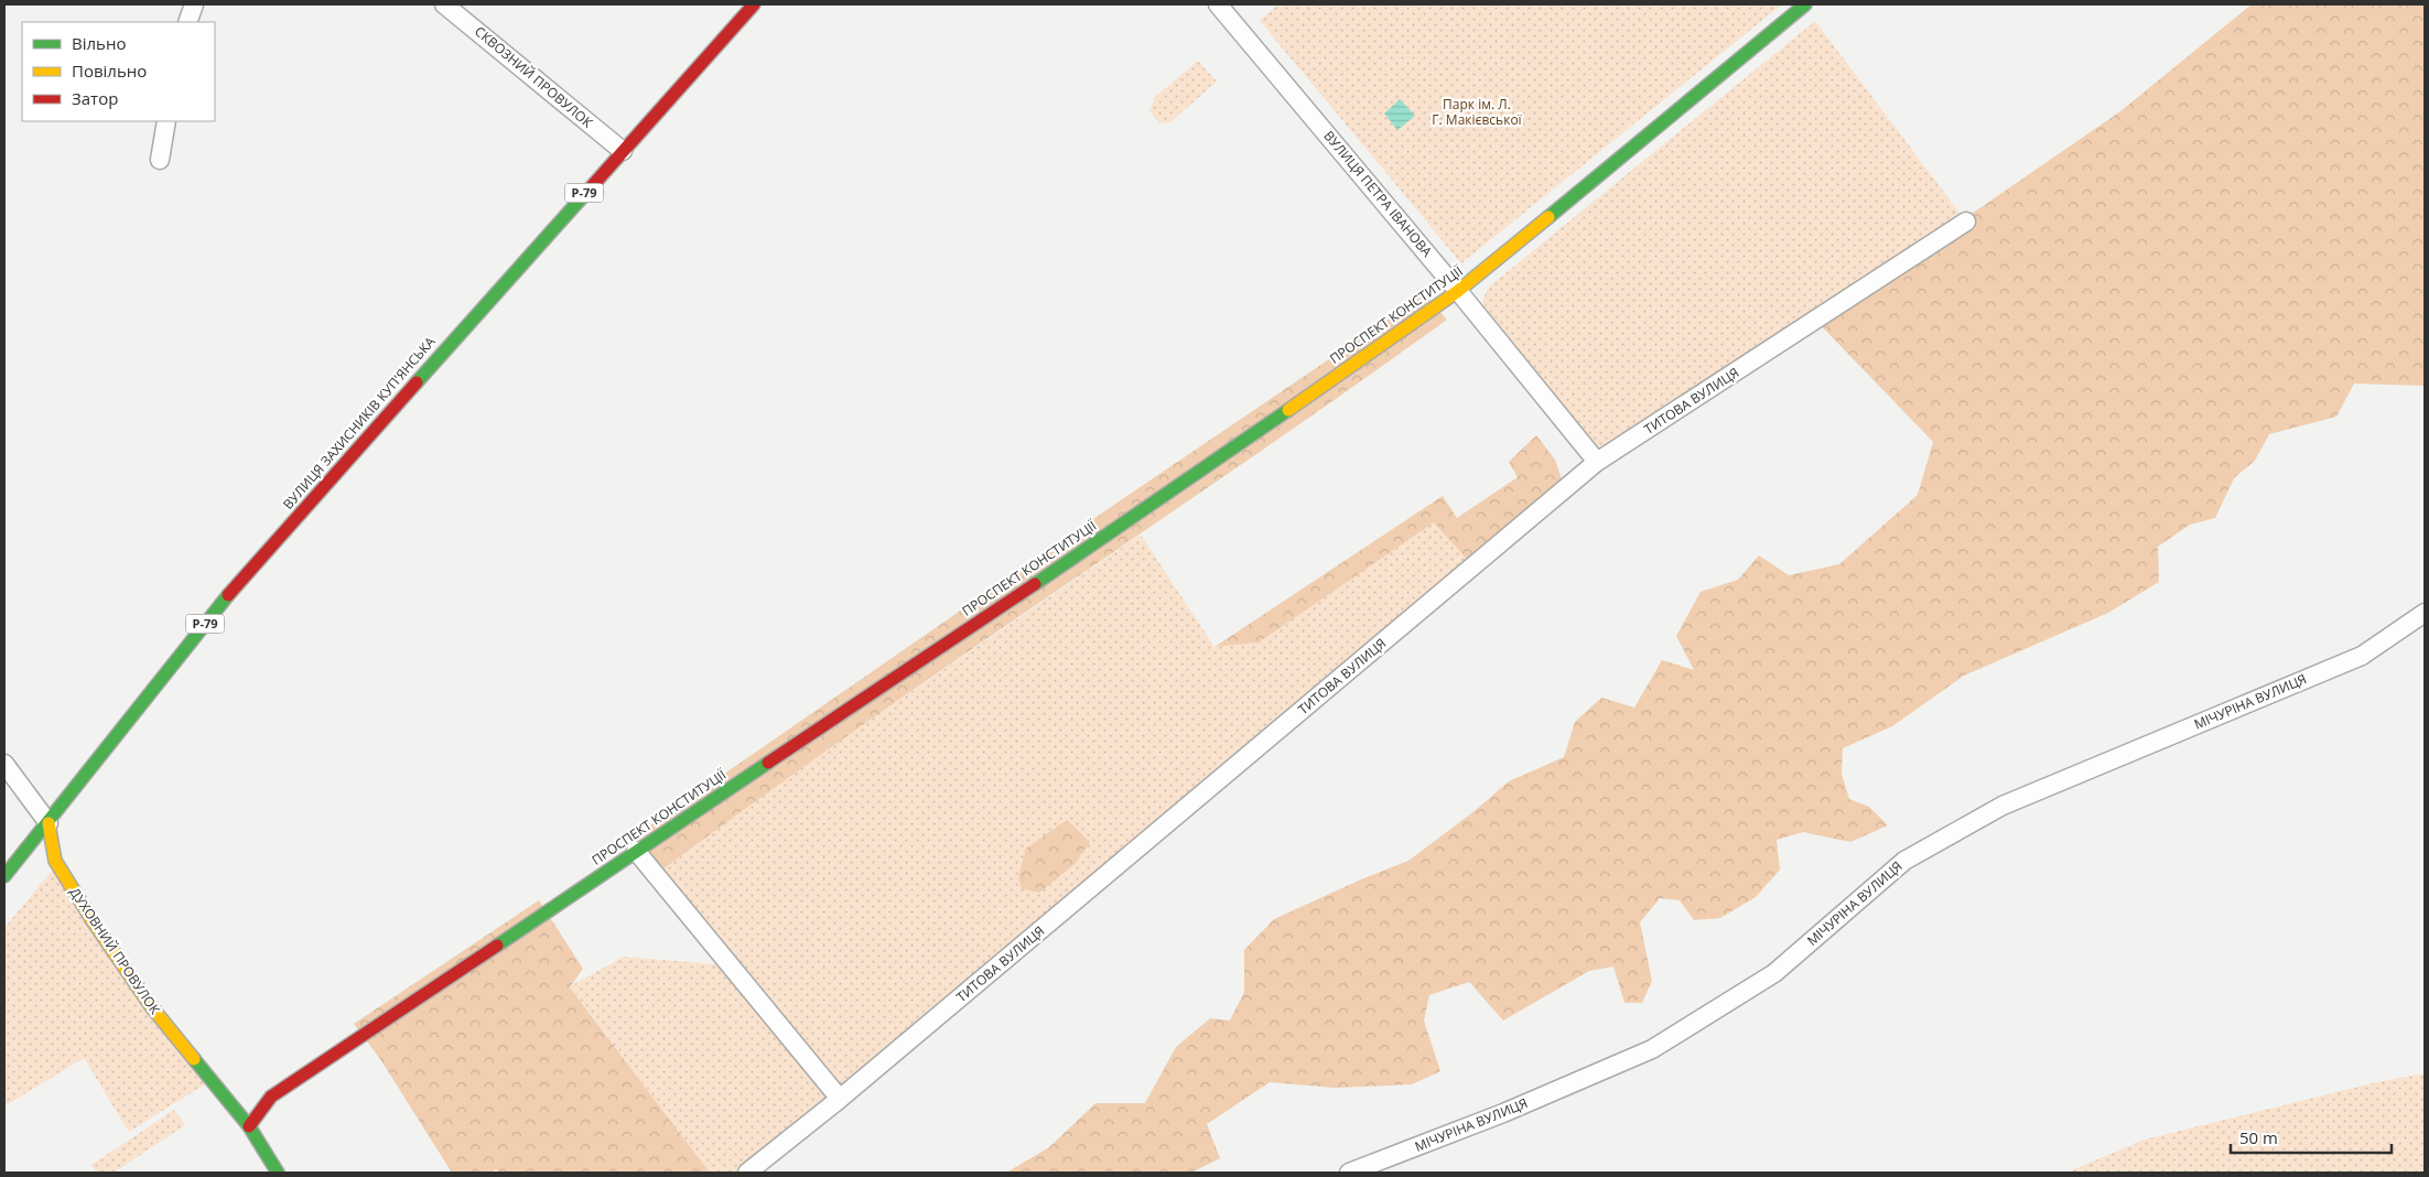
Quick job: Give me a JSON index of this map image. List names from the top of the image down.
{
  "streets": {
    "main road": [
      "Р-79",
      "ПРОСПЕКТ КОНСТИТУЦІЇ",
      "ВУЛИЦЯ ЗАХИСНИКІВ КУП'ЯНСЬКА",
      "ДУХОВНИЙ ПРОВУЛОК"
    ],
    "street": [
      "СКВОЗНИЙ ПРОВУЛОК",
      "ВУЛИЦЯ ПЕТРА ІВАНОВА",
      "ТИТОВА ВУЛИЦЯ",
      "МІЧУРІНА ВУЛИЦЯ"
    ]
  },
  "crossings": [
    ["СКВОЗНИЙ ПРОВУЛОК", "ВУЛИЦЯ ЗАХИСНИКІВ КУП'ЯНСЬКА"],
    ["ВУЛИЦЯ ПЕТРА ІВАНОВА", "ПРОСПЕКТ КОНСТИТУЦІЇ"],
    ["ВУЛИЦЯ ПЕТРА ІВАНОВА", "ТИТОВА ВУЛИЦЯ"],
    ["ПРОСПЕКТ КОНСТИТУЦІЇ", "ДУХОВНИЙ ПРОВУЛОК"],
    ["ВУЛИЦЯ ЗАХИСНИКІВ КУП'ЯНСЬКА", "ДУХОВНИЙ ПРОВУЛОК"]
  ],
  "parks": ["Парк ім. Л. Г. Макієвської"],
  "legend": ["Вільно", "Повільно", "Затор"],
  "scale_bar": "50 m"
}
